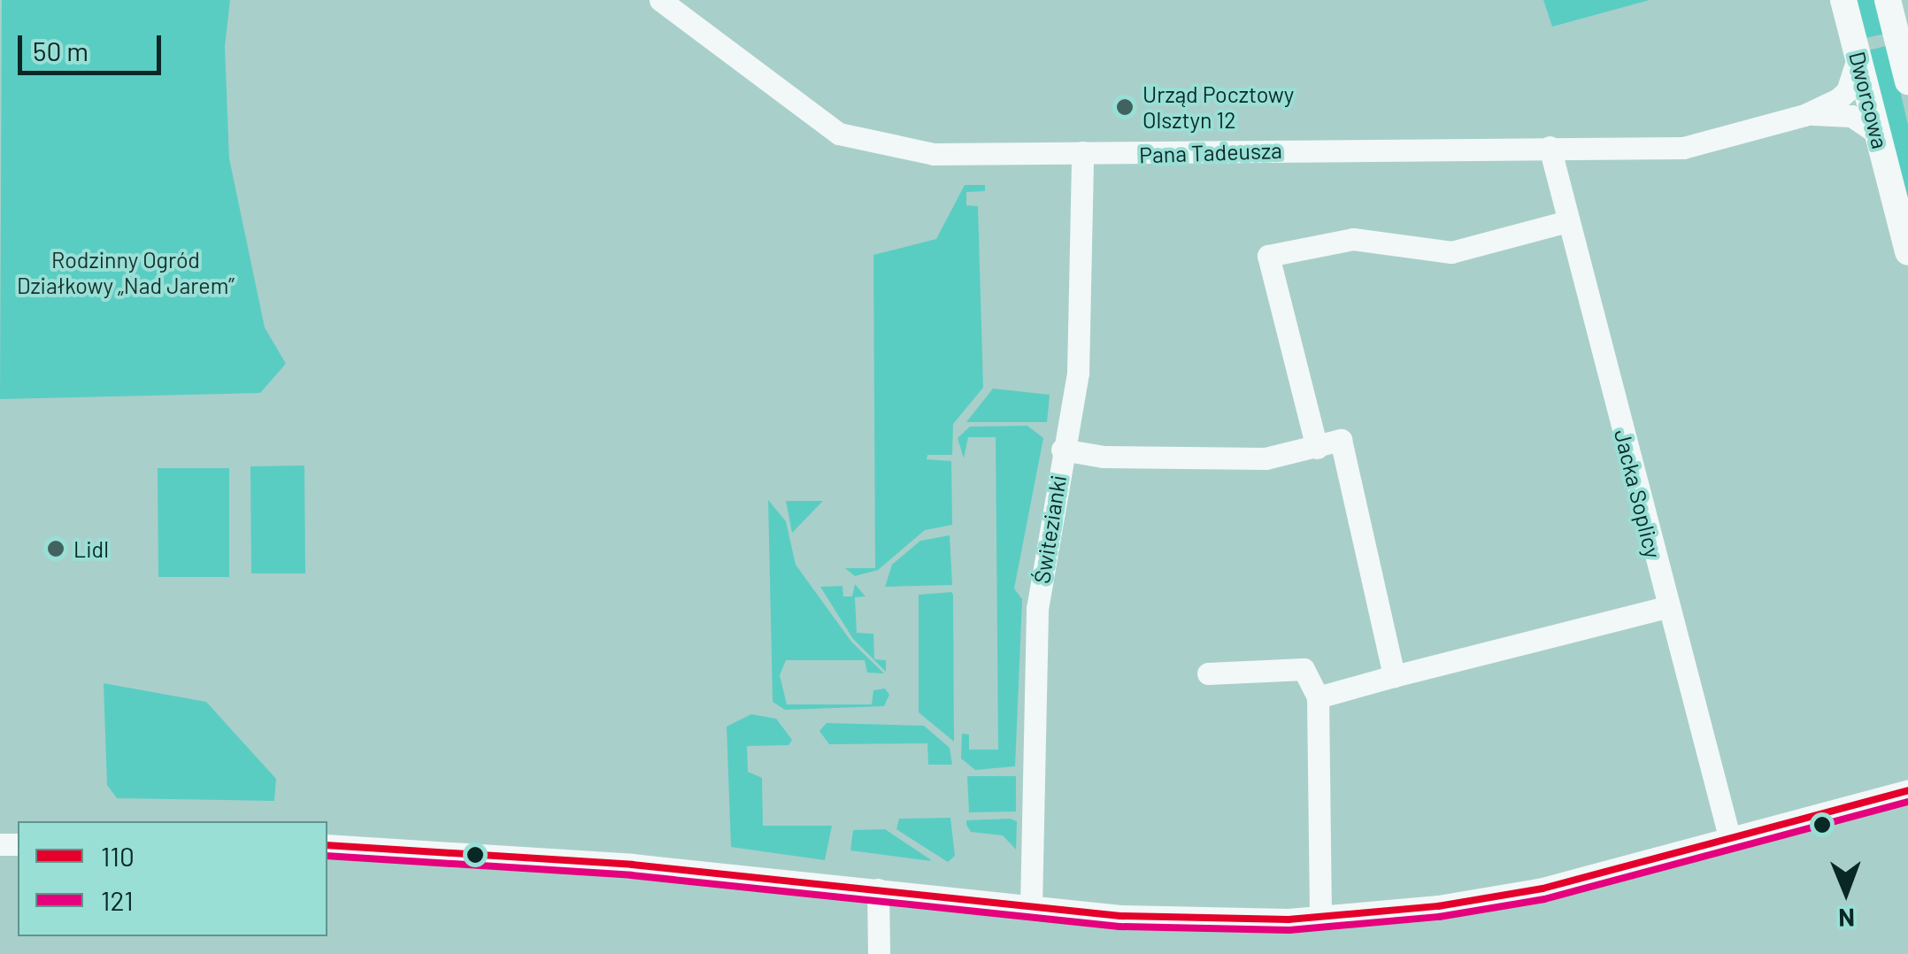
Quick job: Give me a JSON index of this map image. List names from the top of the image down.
{
  "streets": {
    "street": [
      "Dworcowa",
      "Pana Tadeusza",
      "Jacka Soplicy",
      "Świtezianki"
    ]
  },
  "crossings": [
    ["Dworcowa", "Pana Tadeusza"],
    ["Pana Tadeusza", "Jacka Soplicy"],
    ["Pana Tadeusza", "Świtezianki"]
  ],
  "parks": ["Rodzinny Ogród Działkowy „Nad Jarem”"],
  "places": ["Urząd Pocztowy Olsztyn 12", "Lidl"],
  "lines": ["transit line 110", "transit line 121"],
  "legend": ["110", "121"],
  "scale_bar": "50 m",
  "north": "bottom"
}
